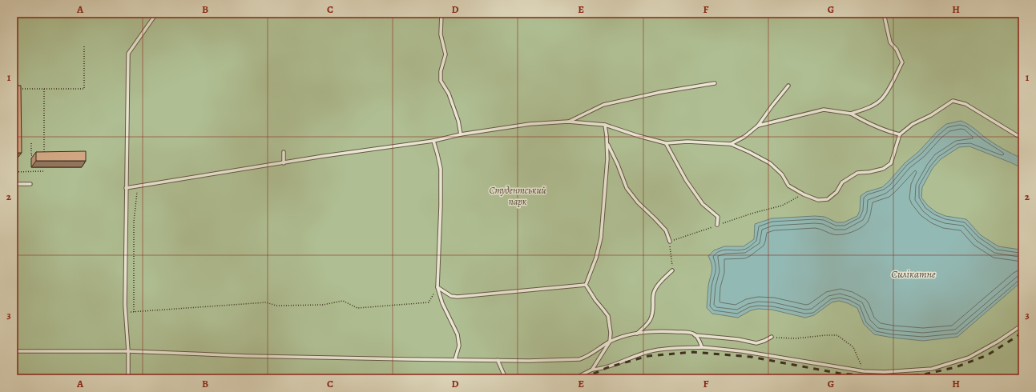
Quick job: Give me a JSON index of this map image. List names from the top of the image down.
{
  "water": ["Силікатне"],
  "parks": ["Студентський парк"],
  "grid": {
    "columns": [
      "A",
      "B",
      "C",
      "D",
      "E",
      "F",
      "G",
      "H"
    ],
    "rows": ["1", "2", "3"]
  }
}
